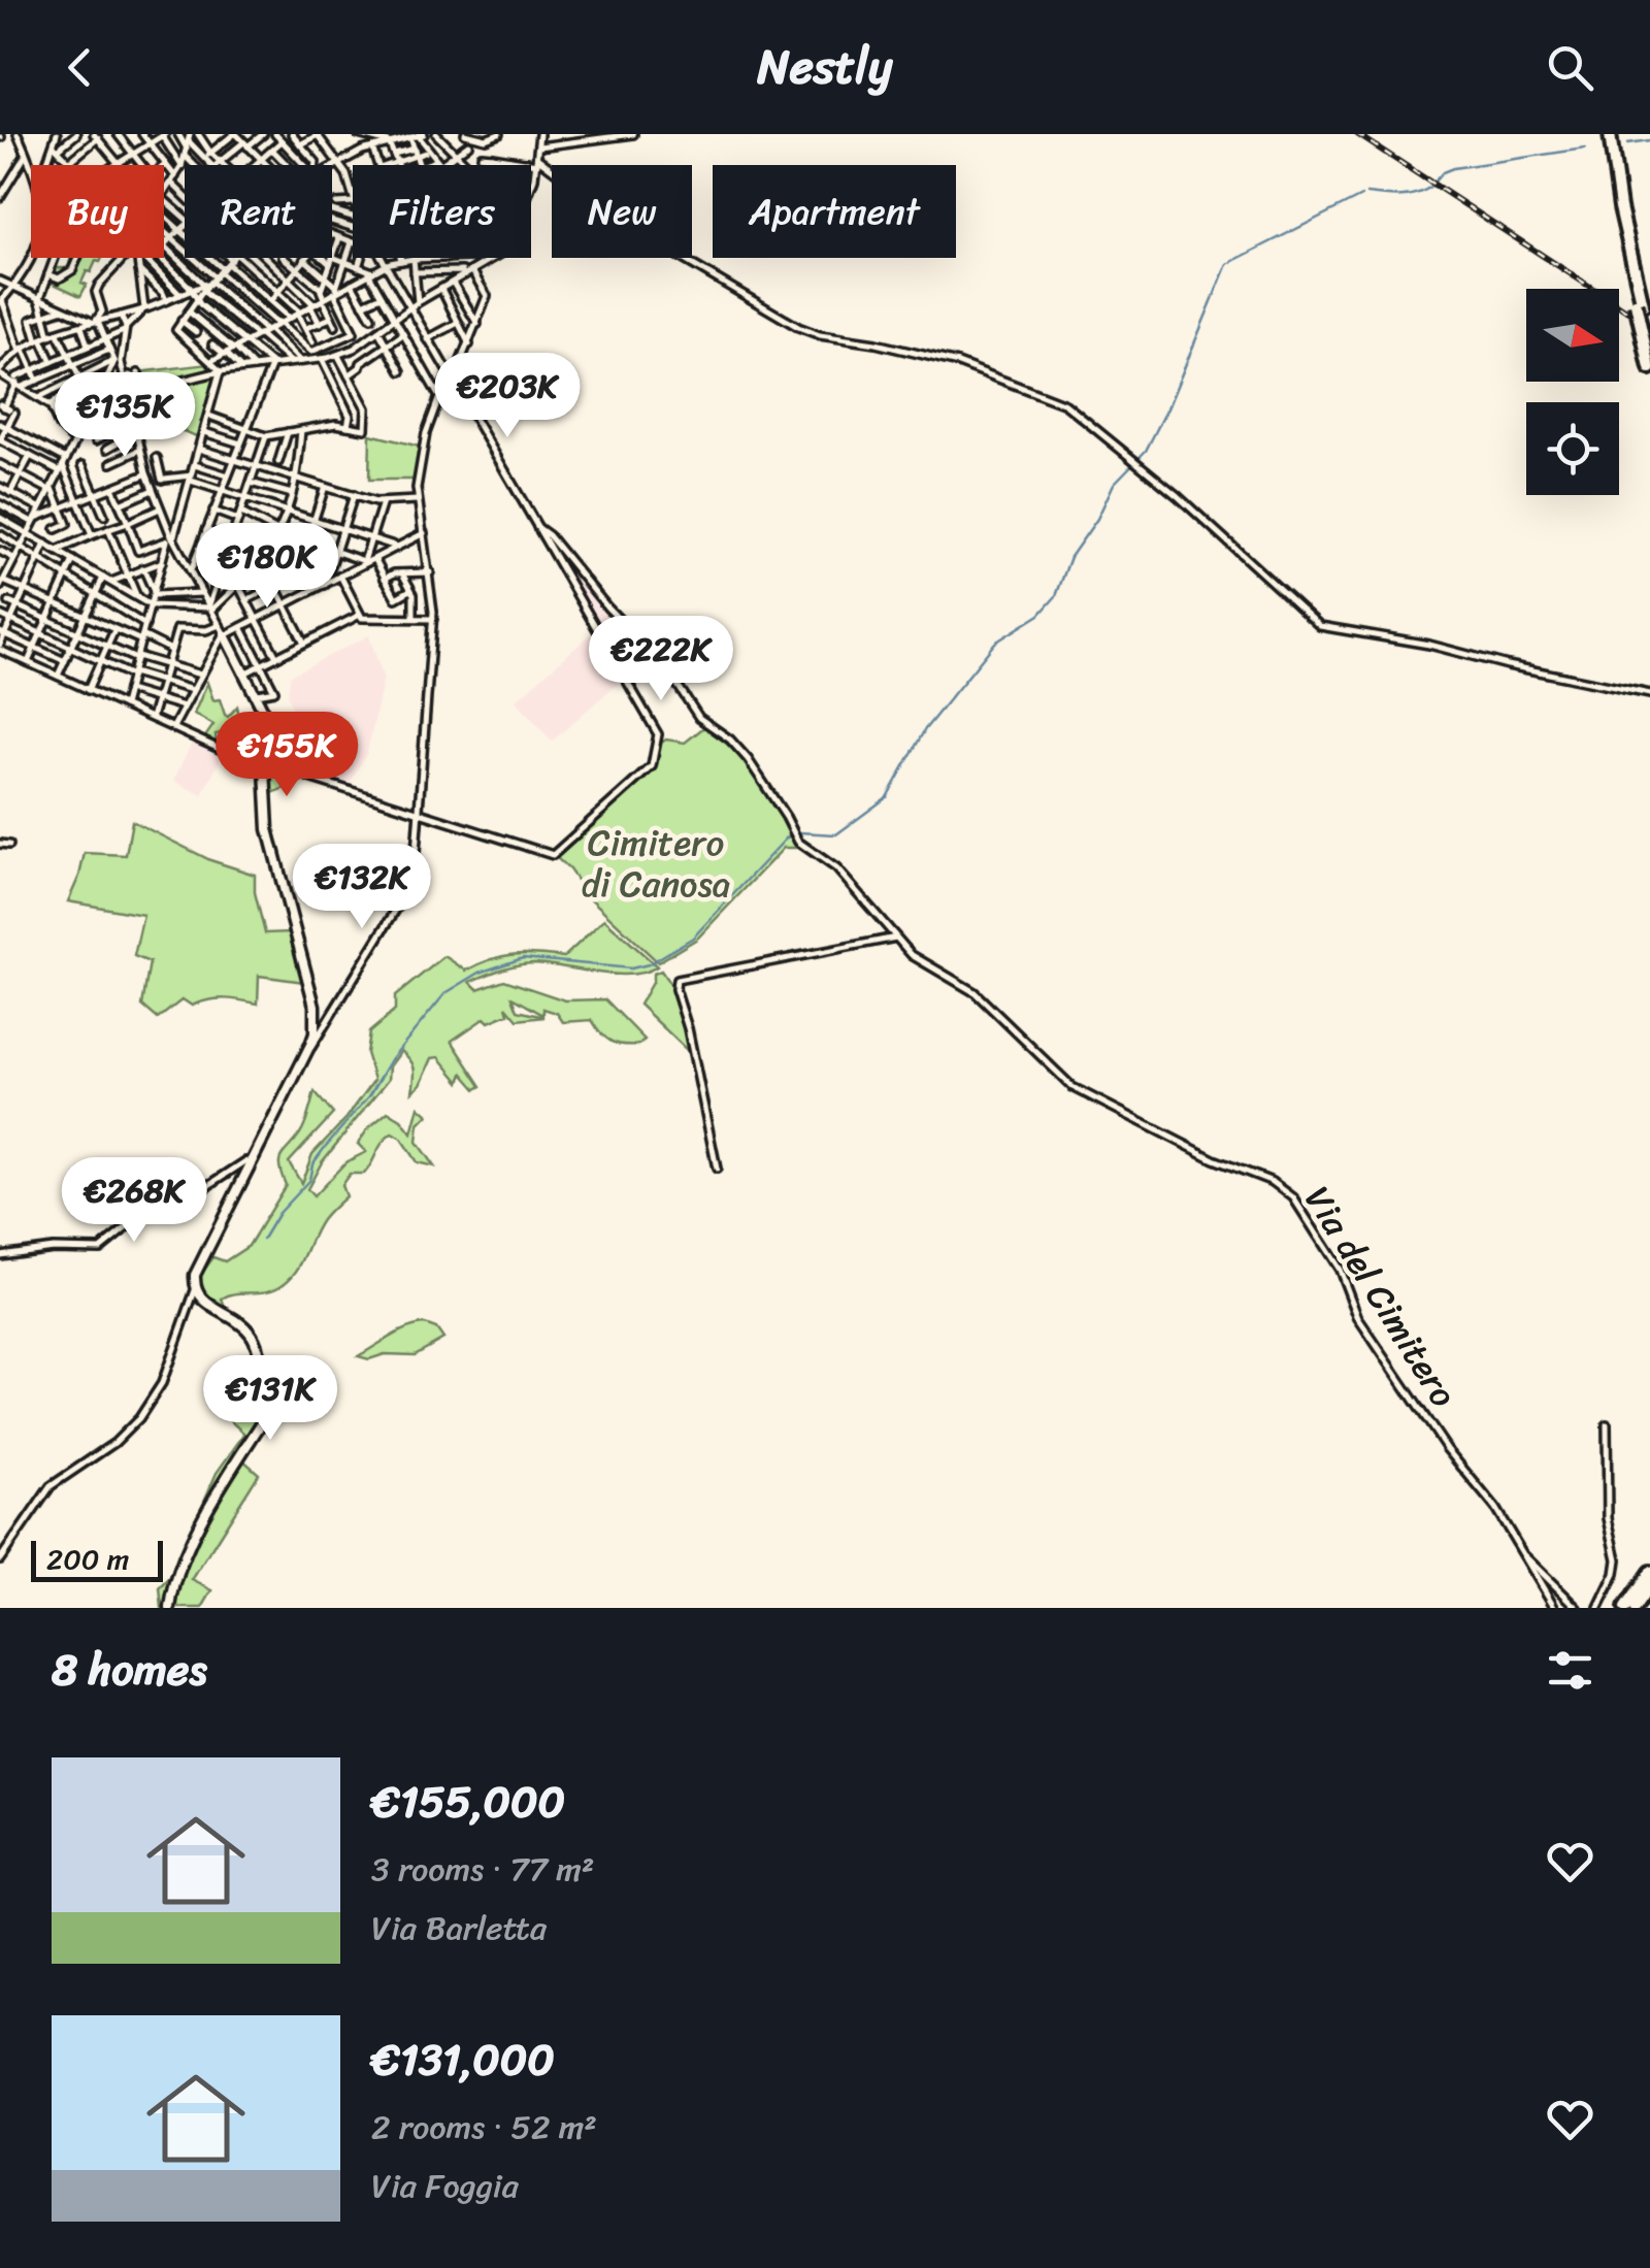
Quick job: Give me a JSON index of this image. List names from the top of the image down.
{
  "streets": {
    "street": ["Via del Cimitero"]
  },
  "parks": ["Cimitero di Canosa"],
  "scale_bar": "200 m",
  "north": "right",
  "page": {
    "header": "Nestly",
    "chip": [
      "Buy",
      "Rent",
      "Filters",
      "New",
      "Apartment"
    ],
    "price": [
      "€203K",
      "€135K",
      "€180K",
      "€222K",
      "€155K",
      "€132K",
      "€268K",
      "€131K"
    ],
    "scale": "200 m",
    "heading": "8 homes",
    "list": [
      {
        "name": "€155,000",
        "note": "3 rooms · 77 m² · Via Barletta"
      },
      {
        "name": "€131,000",
        "note": "2 rooms · 52 m² · Via Foggia"
      }
    ]
  }
}
